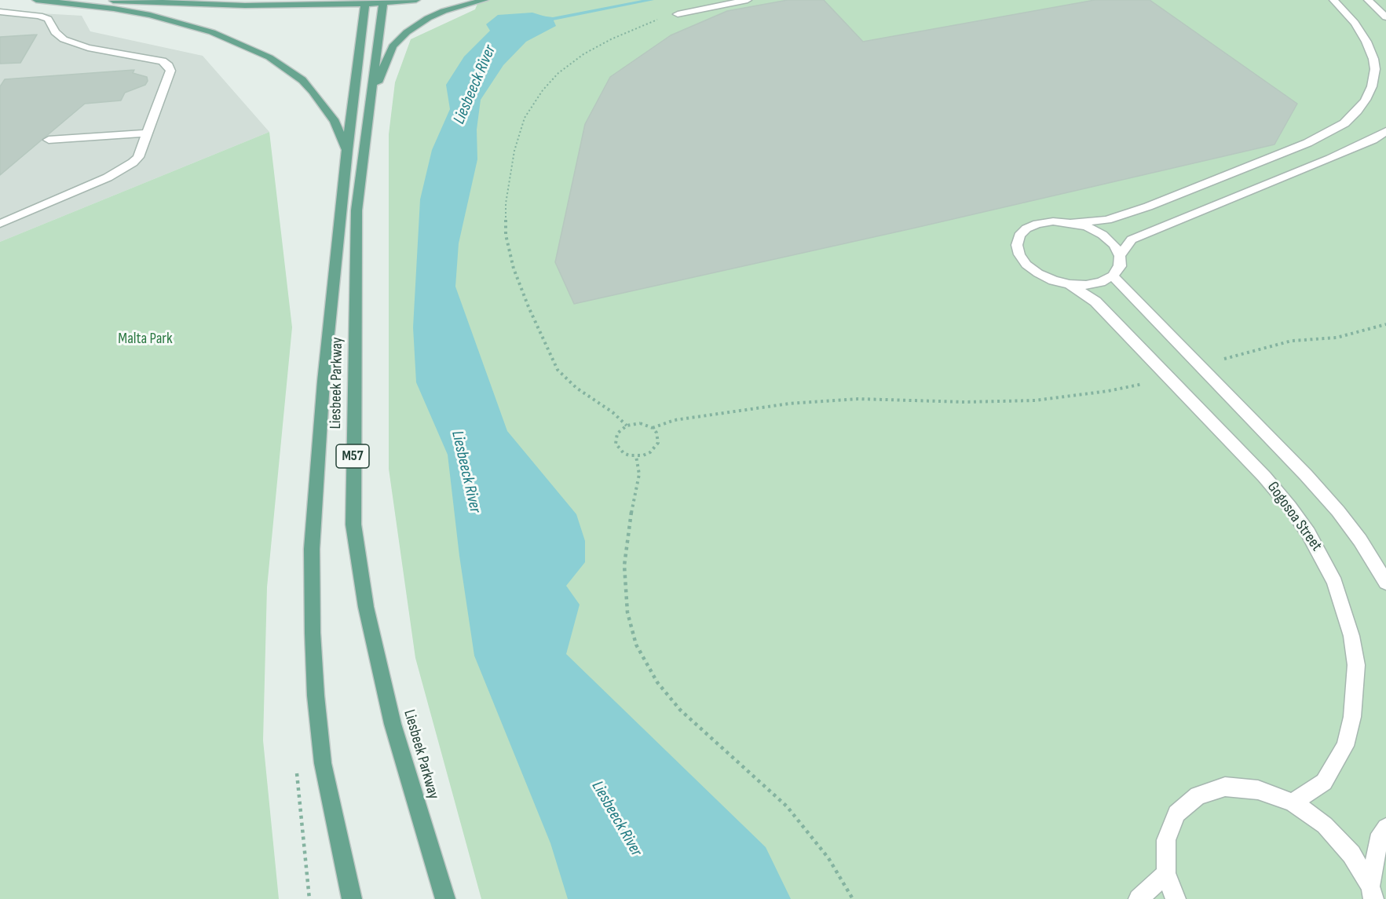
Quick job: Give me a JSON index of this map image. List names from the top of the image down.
{
  "streets": {
    "main road": ["Liesbeek Parkway", "M57"],
    "street": ["Gogosoa Street"]
  },
  "water": ["Liesbeeck River"],
  "parks": ["Malta Park"]
}
